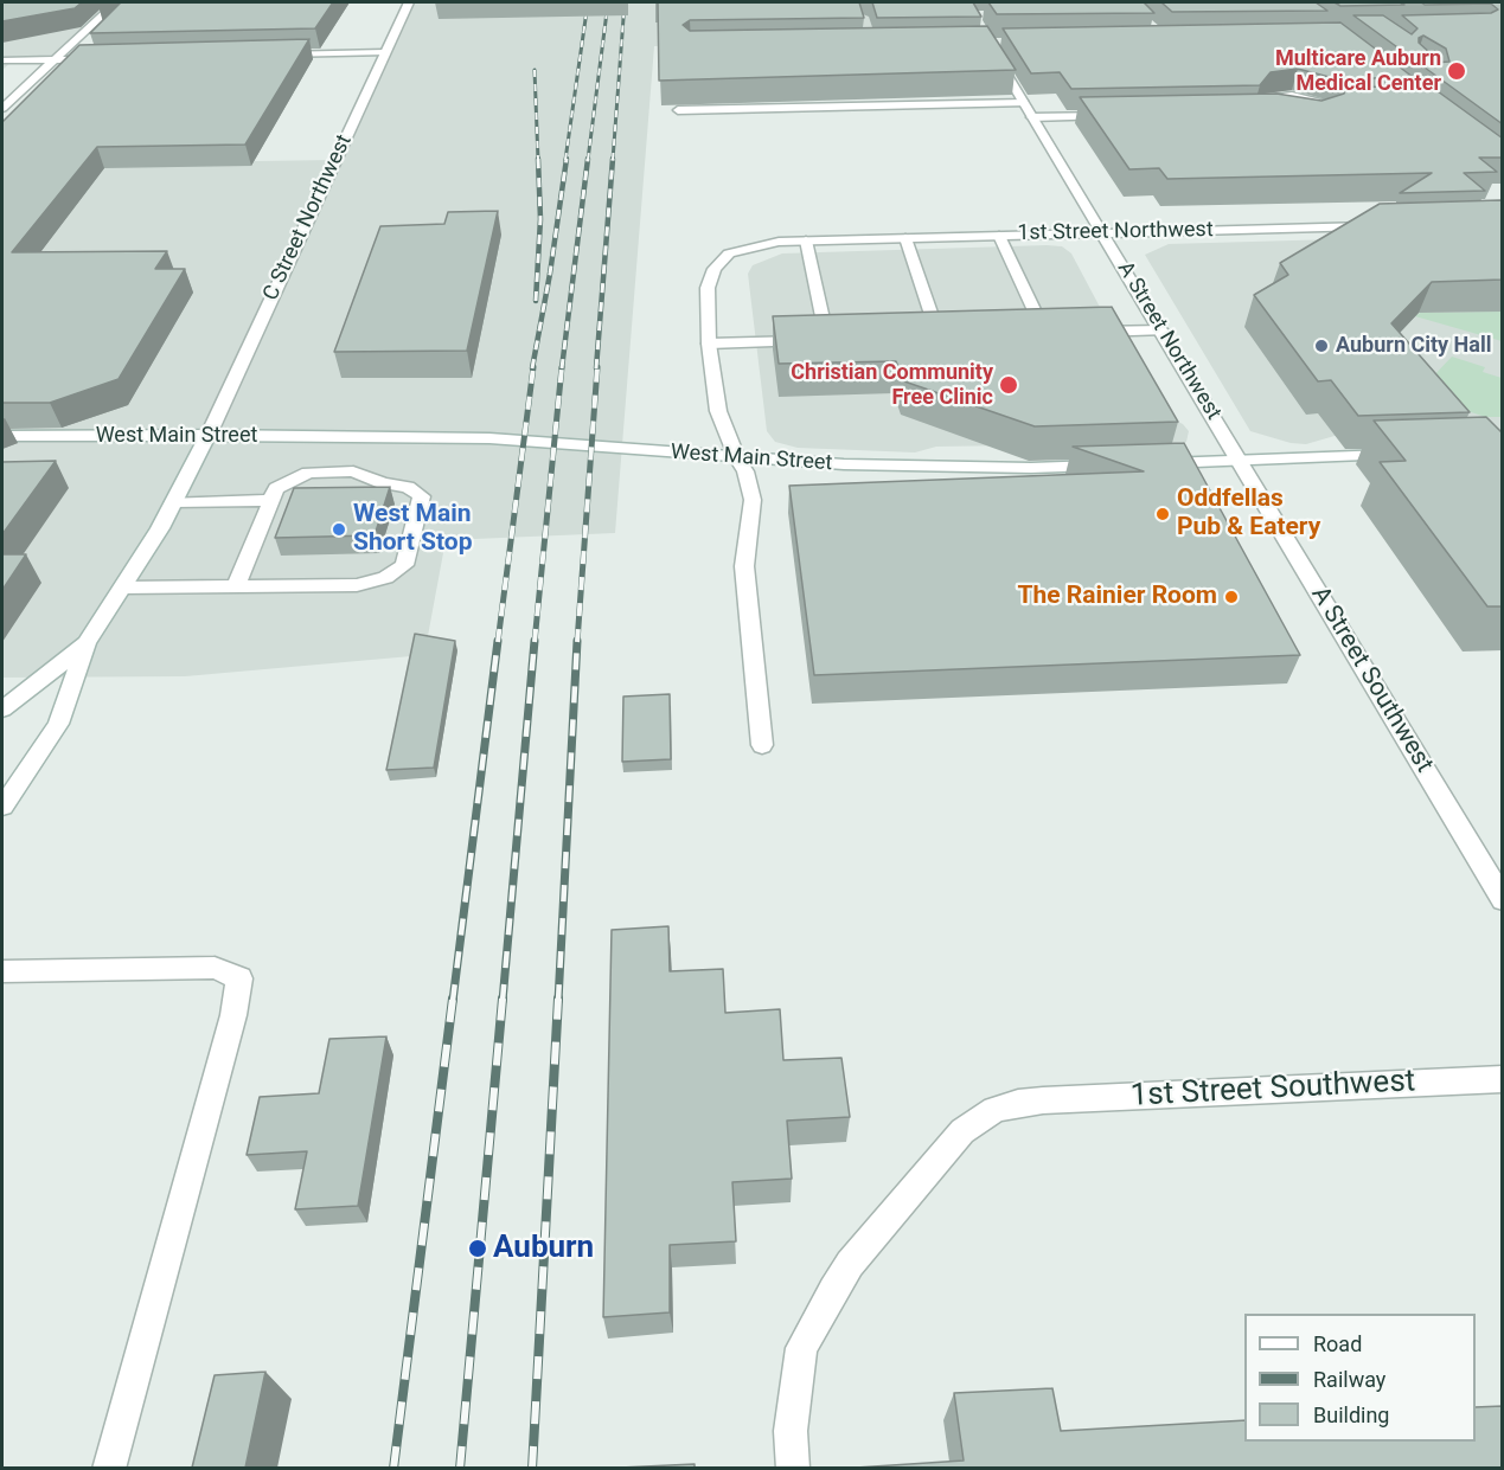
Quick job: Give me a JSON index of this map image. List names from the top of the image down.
{
  "streets": {
    "street": [
      "C Street Northwest",
      "1st Street Northwest",
      "A Street Northwest",
      "West Main Street",
      "A Street Southwest",
      "1st Street Southwest"
    ]
  },
  "crossings": [
    ["C Street Northwest", "West Main Street"],
    ["1st Street Northwest", "A Street Northwest"],
    ["A Street Northwest", "A Street Southwest"]
  ],
  "places": [
    "Multicare Auburn Medical Center",
    "Auburn City Hall",
    "Christian Community Free Clinic",
    "Oddfellas Pub & Eatery",
    "West Main Short Stop",
    "The Rainier Room",
    "Auburn"
  ],
  "legend": ["Road", "Railway", "Building"]
}
